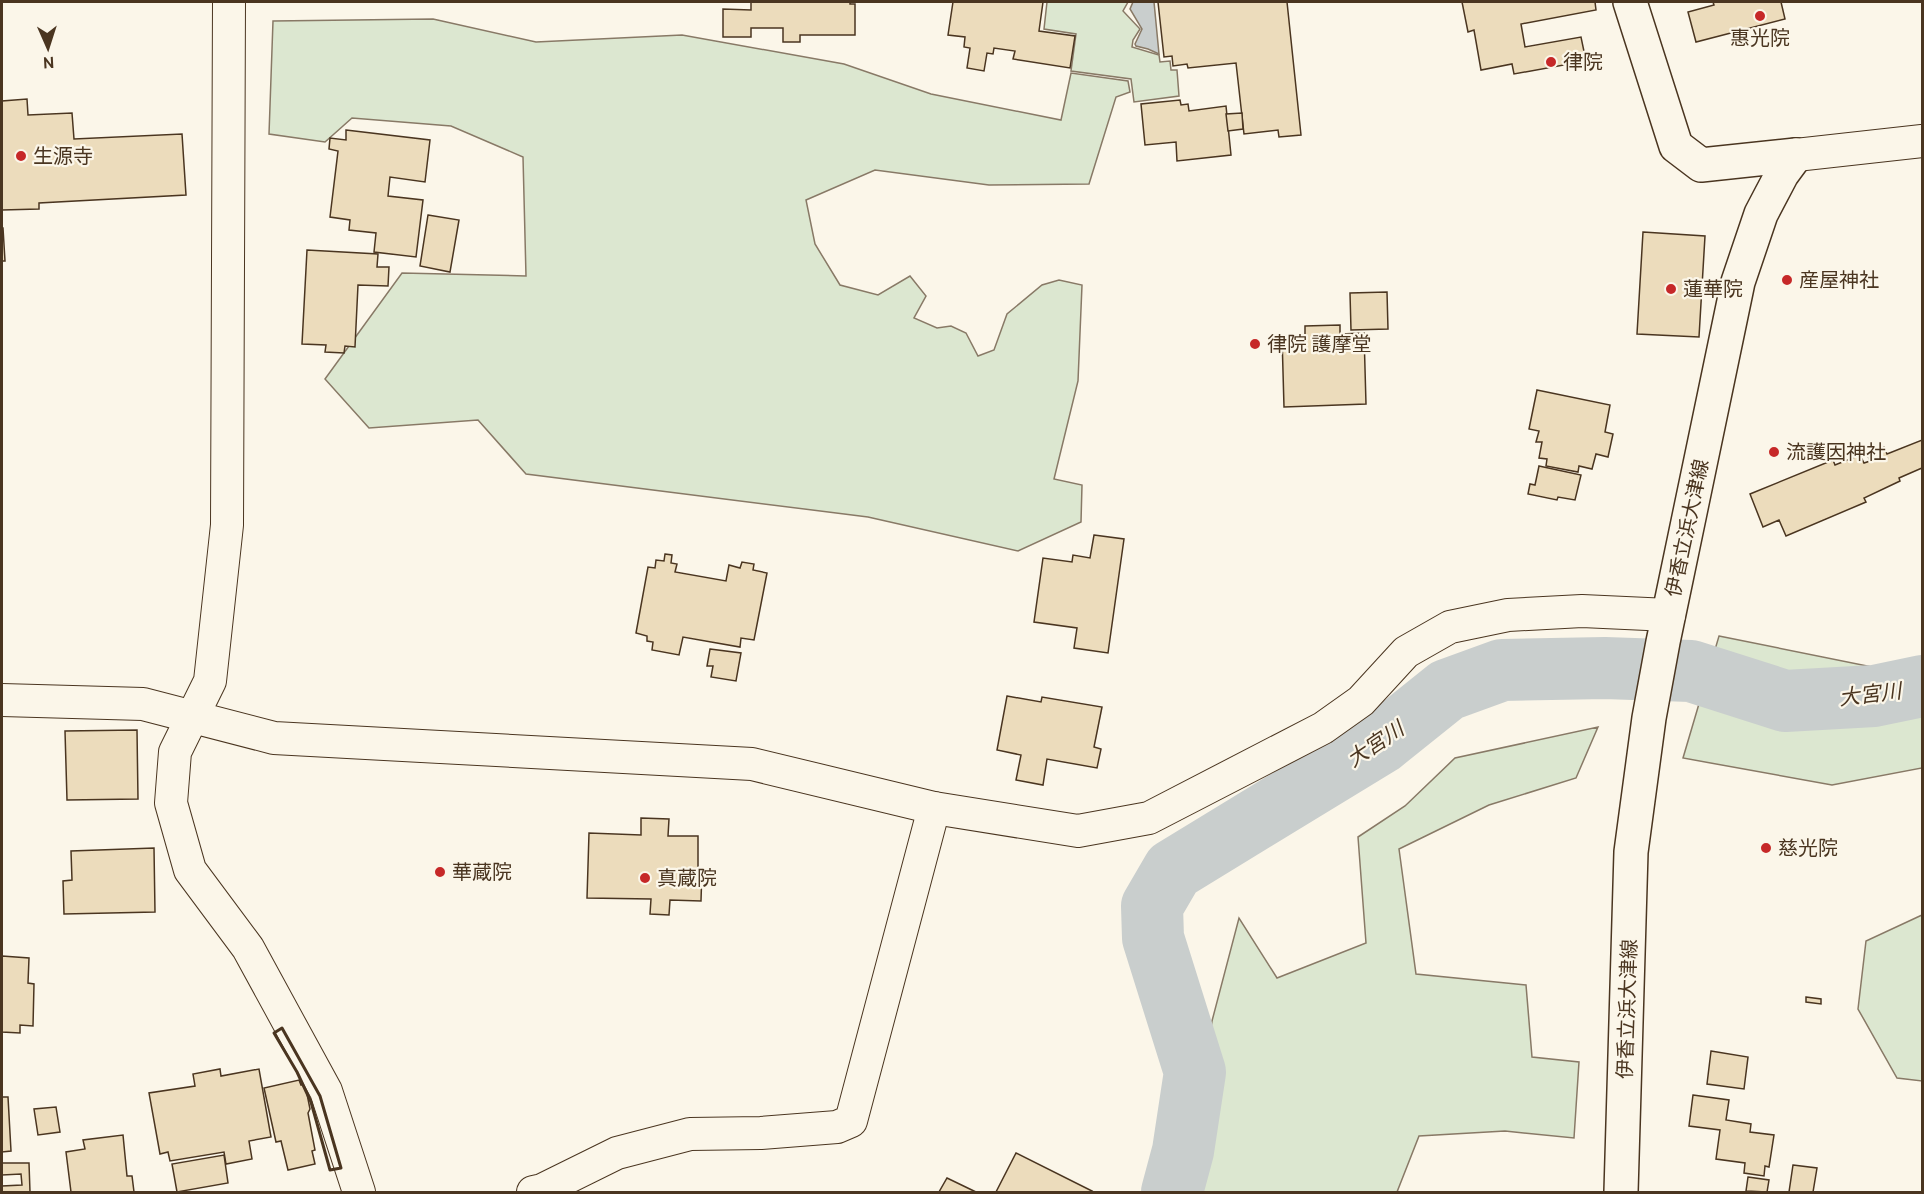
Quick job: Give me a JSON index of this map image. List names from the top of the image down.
{
  "streets": {
    "main road": ["伊香立浜大津線"]
  },
  "water": ["大宮川"],
  "places": [
    "惠光院",
    "律院",
    "生源寺",
    "産屋神社",
    "蓮華院",
    "律院 護摩堂",
    "流護因神社",
    "慈光院",
    "華蔵院",
    "真蔵院"
  ],
  "north": "bottom"
}
